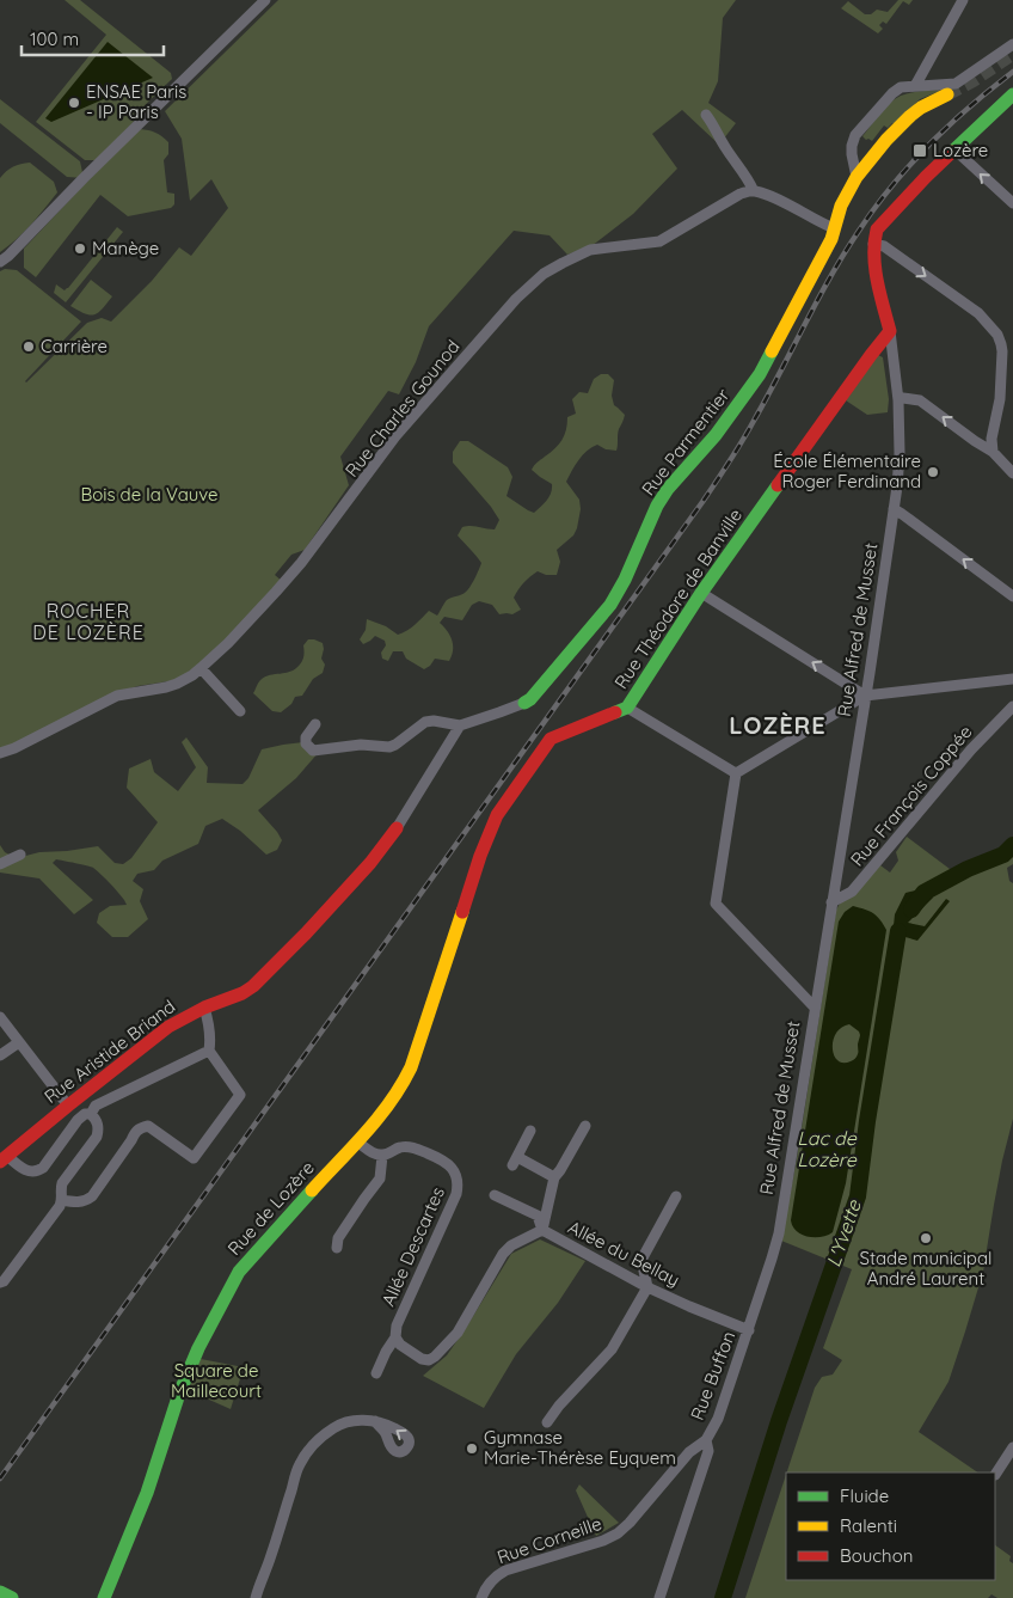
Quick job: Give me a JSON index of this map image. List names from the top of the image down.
{
  "streets": {
    "street": [
      "Rue Charles Gounod",
      "Rue Parmentier",
      "Rue Théodore de Banville",
      "Rue Alfred de Musset",
      "Rue François Coppée",
      "Rue Aristide Briand",
      "Rue de Lozère",
      "Allée Descartes",
      "Allée du Bellay",
      "Rue Buffon",
      "Rue Corneille"
    ]
  },
  "crossings": [
    ["Rue Théodore de Banville", "Rue Alfred de Musset"],
    ["Rue Théodore de Banville", "Rue de Lozère"],
    ["Rue Alfred de Musset", "Rue François Coppée"],
    ["Rue Alfred de Musset", "Rue Buffon"],
    ["Allée du Bellay", "Rue Buffon"],
    ["Rue Buffon", "Rue Corneille"]
  ],
  "districts": ["ROCHER DE LOZÈRE", "LOZÈRE"],
  "water": ["Lac de Lozère", "L'Yvette"],
  "parks": ["Bois de la Vauve", "Square de Maillecourt"],
  "places": {
    "other": [
      "ENSAE Paris - IP Paris",
      "Manège",
      "Carrière",
      "École Élémentaire Roger Ferdinand",
      "Stade municipal André Laurent",
      "Gymnase Marie-Thérèse Eyquem"
    ],
    "transit": ["Lozère"]
  },
  "legend": ["Fluide", "Ralenti", "Bouchon"],
  "scale_bar": "100 m"
}
